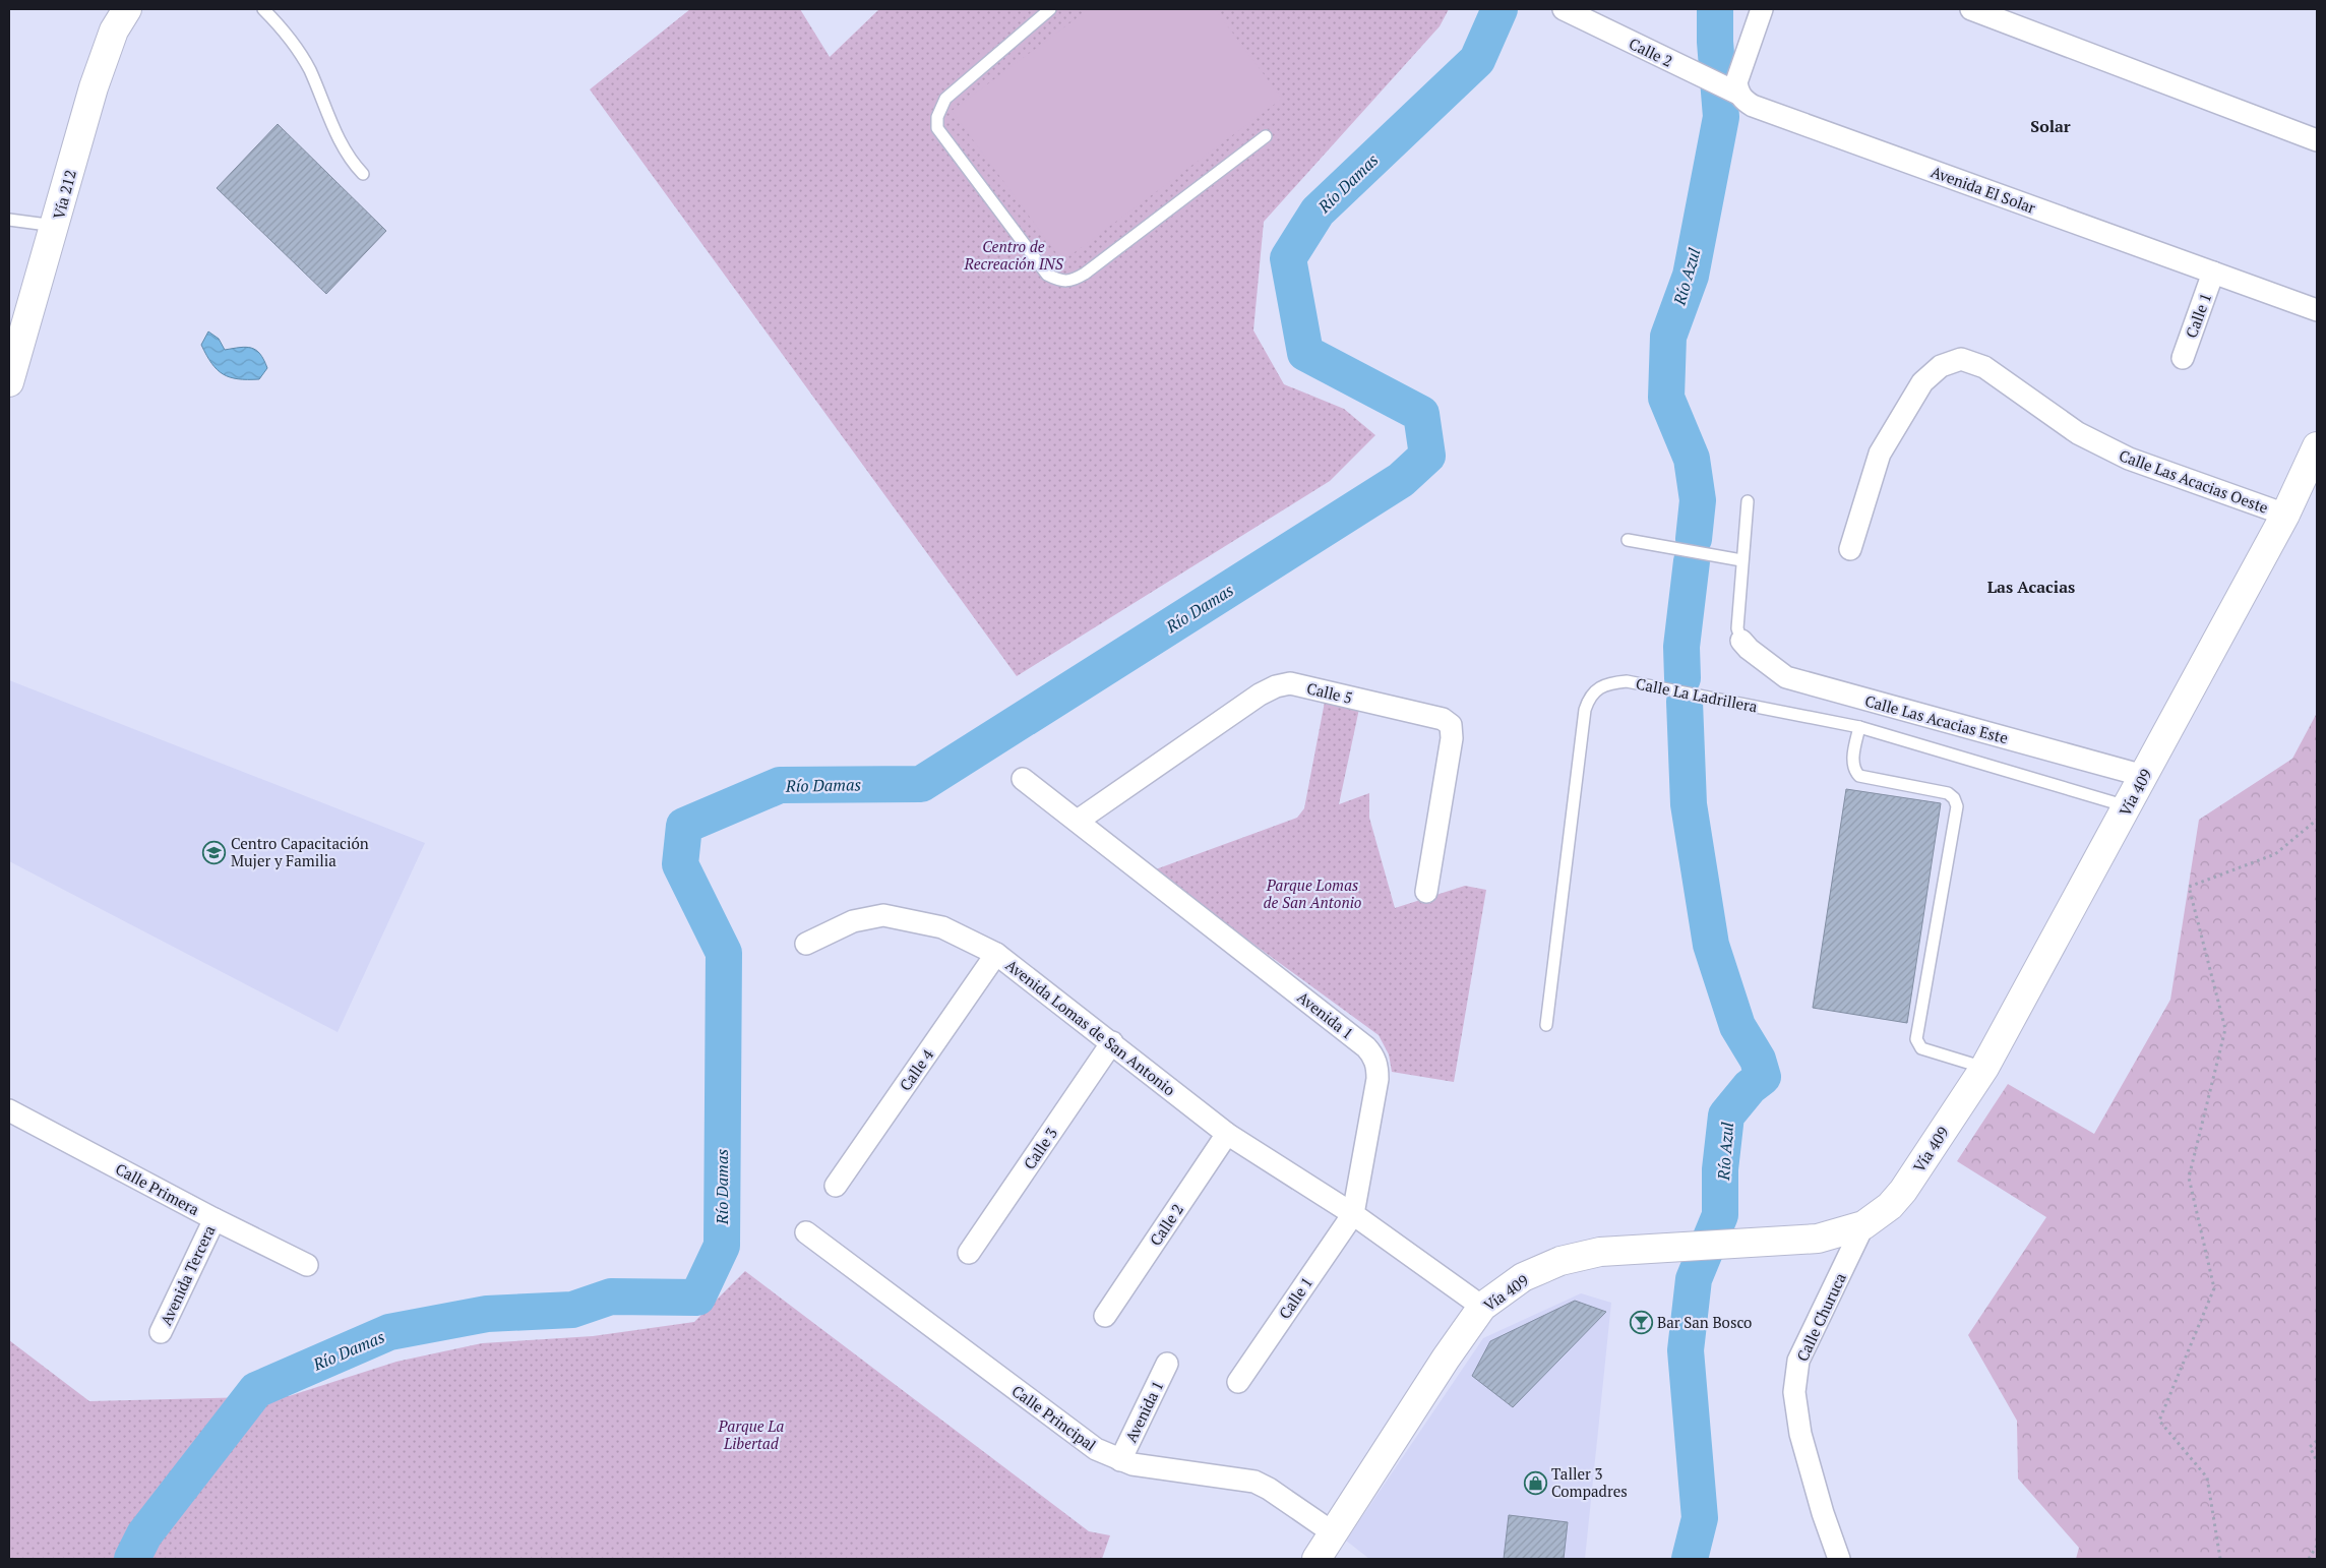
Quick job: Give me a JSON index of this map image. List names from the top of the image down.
{
  "streets": {
    "street": [
      "Calle 2",
      "Avenida El Solar",
      "Vía 212",
      "Calle 1",
      "Calle Las Acacias Oeste",
      "Calle 5",
      "Calle Las Acacias Este",
      "Vía 409",
      "Avenida 1",
      "Avenida Lomas de San Antonio",
      "Calle 4",
      "Calle 3",
      "Calle Primera",
      "Avenida Tercera",
      "Calle Churuca",
      "Calle Principal"
    ],
    "lane": ["Calle La Ladrillera"]
  },
  "crossings": [
    ["Calle 2", "Avenida El Solar"],
    ["Calle 2", "Avenida Lomas de San Antonio"],
    ["Avenida El Solar", "Calle 1"],
    ["Calle 1", "Avenida 1"],
    ["Calle 1", "Avenida Lomas de San Antonio"],
    ["Calle Las Acacias Oeste", "Vía 409"],
    ["Calle 5", "Avenida 1"],
    ["Calle La Ladrillera", "Vía 409"],
    ["Calle Las Acacias Este", "Vía 409"],
    ["Vía 409", "Calle Churuca"],
    ["Vía 409", "Calle Principal"],
    ["Avenida 1", "Avenida Lomas de San Antonio"],
    ["Avenida 1", "Calle Principal"],
    ["Avenida Lomas de San Antonio", "Calle 4"],
    ["Avenida Lomas de San Antonio", "Calle 3"],
    ["Calle Primera", "Avenida Tercera"]
  ],
  "districts": ["Solar", "Las Acacias"],
  "water": ["Río Damas", "Río Azul"],
  "parks": ["Centro de Recreación INS", "Parque Lomas de San Antonio", "Parque La Libertad"],
  "places": {
    "school or university": ["Centro Capacitación Mujer y Familia"],
    "bar": ["Bar San Bosco"],
    "shop": ["Taller 3 Compadres"]
  }
}
